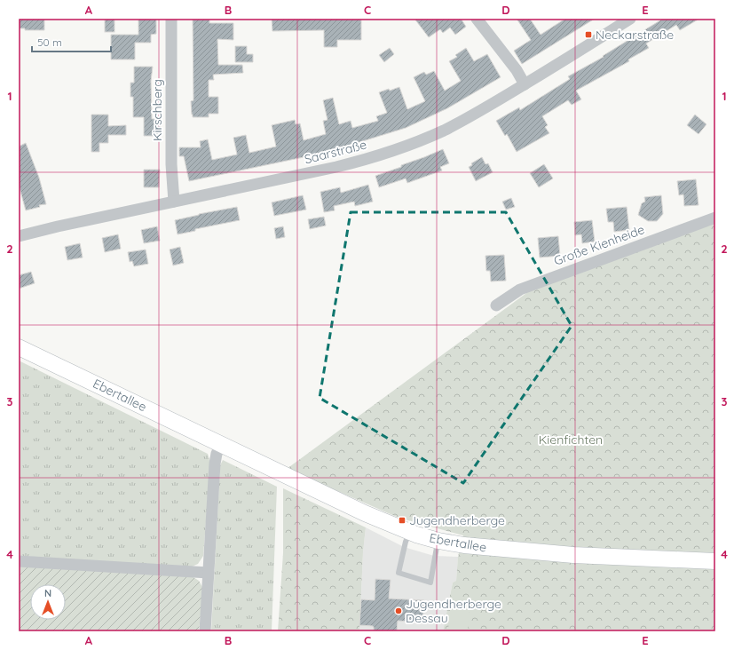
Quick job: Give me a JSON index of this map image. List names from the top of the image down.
{
  "streets": {
    "street": [
      "Kirschberg",
      "Saarstraße",
      "Große Kienheide",
      "Ebertallee"
    ]
  },
  "crossings": [
    ["Kirschberg", "Saarstraße"]
  ],
  "parks": ["Kienfichten"],
  "places": {
    "transit": ["Neckarstraße", "Jugendherberge"],
    "other": ["Jugendherberge Dessau"]
  },
  "scale_bar": "50 m",
  "north": "top",
  "grid": {
    "columns": [
      "A",
      "B",
      "C",
      "D",
      "E"
    ],
    "rows": [
      "1",
      "2",
      "3",
      "4"
    ]
  }
}
